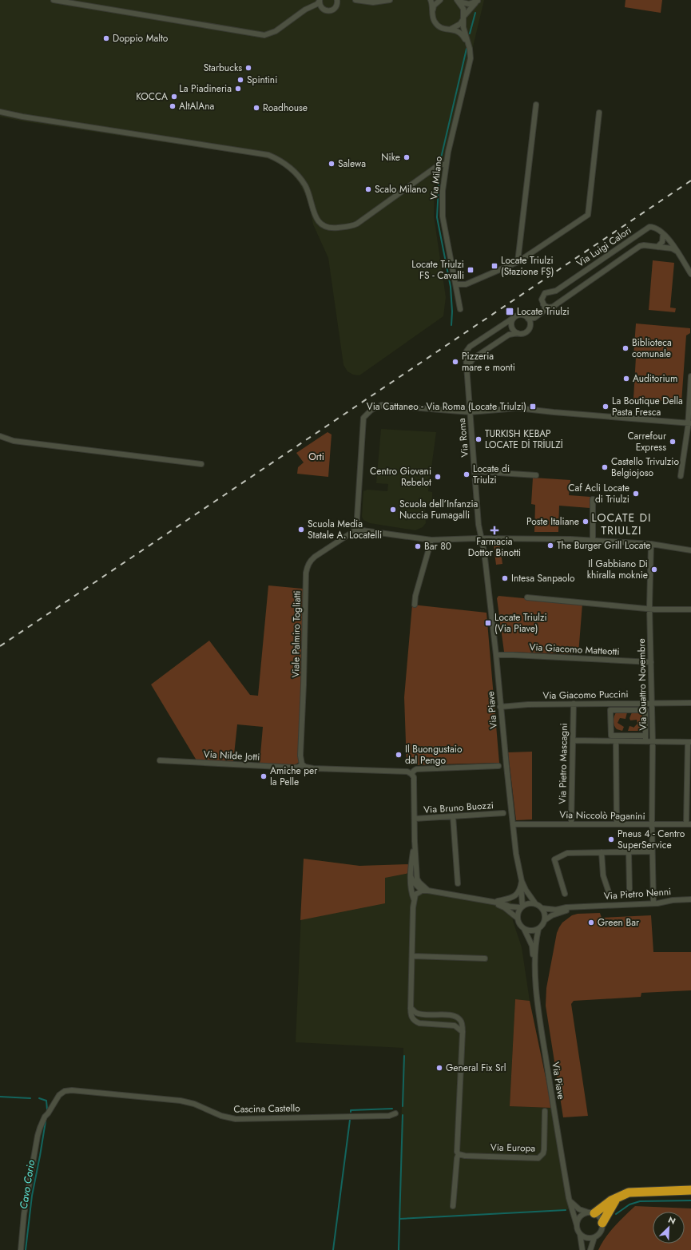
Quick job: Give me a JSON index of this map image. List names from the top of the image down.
{
  "streets": {
    "street": [
      "Via Milano",
      "Via Luigi Calori",
      "Via Roma",
      "Viale Palmiro Togliatti",
      "Via Giacomo Matteotti",
      "Via Quattro Novembre",
      "Via Giacomo Puccini",
      "Via Piave",
      "Via Nilde Jotti",
      "Via Pietro Mascagni",
      "Via Bruno Buozzi",
      "Via Niccolò Paganini",
      "Via Pietro Nenni",
      "Cascina Castello",
      "Via Europa"
    ]
  },
  "crossings": [
    ["Via Roma", "Via Piave"],
    ["Viale Palmiro Togliatti", "Via Nilde Jotti"],
    ["Via Giacomo Matteotti", "Via Quattro Novembre"],
    ["Via Giacomo Matteotti", "Via Piave"],
    ["Via Quattro Novembre", "Via Giacomo Puccini"],
    ["Via Quattro Novembre", "Via Niccolò Paganini"],
    ["Via Quattro Novembre", "Via Pietro Nenni"],
    ["Via Giacomo Puccini", "Via Piave"],
    ["Via Giacomo Puccini", "Via Pietro Mascagni"],
    ["Via Piave", "Via Niccolò Paganini"],
    ["Via Piave", "Via Pietro Nenni"],
    ["Via Pietro Mascagni", "Via Niccolò Paganini"]
  ],
  "districts": ["LOCATE DI TRIULZI"],
  "water": ["Cavo Corio"],
  "parks": ["Orti"],
  "places": {
    "other": [
      "Doppio Malto",
      "Starbucks",
      "Spintini",
      "La Piadineria",
      "KOCCA",
      "AltAlAna",
      "Roadhouse",
      "Nike",
      "Salewa",
      "Scalo Milano",
      "Biblioteca comunale",
      "Pizzeria mare e monti",
      "Auditorium",
      "La Boutique Della Pasta Fresca",
      "TURKISH KEBAP LOCATE Dİ TRİULZİ",
      "Carrefour Express",
      "Castello Trivulzio Belgiojoso",
      "Locate di Triulzi",
      "Centro Giovani Rebelot",
      "Caf Acli Locate di Triulzi",
      "Scuola dell’Infanzia Nuccia Fumagalli",
      "Poste Italiane",
      "Scuola Media Statale A. Locatelli",
      "The Burger Grill Locate",
      "Bar 80",
      "Il Gabbiano Di khiralla moknie",
      "Intesa Sanpaolo",
      "Il Buongustaio dal Pengo",
      "Amiche per la Pelle",
      "Pneus 4 - Centro SuperService",
      "Green Bar",
      "General Fix Srl"
    ],
    "transit": [
      "Locate Triulzi (Stazione FS)",
      "Locate Triulzi FS - Cavalli",
      "Locate Triulzi",
      "Via Cattaneo - Via Roma (Locate Triulzi)",
      "Locate Triulzi (Via Piave)"
    ],
    "health": ["Farmacia Dottor Binotti"]
  },
  "north": "top right"
}
